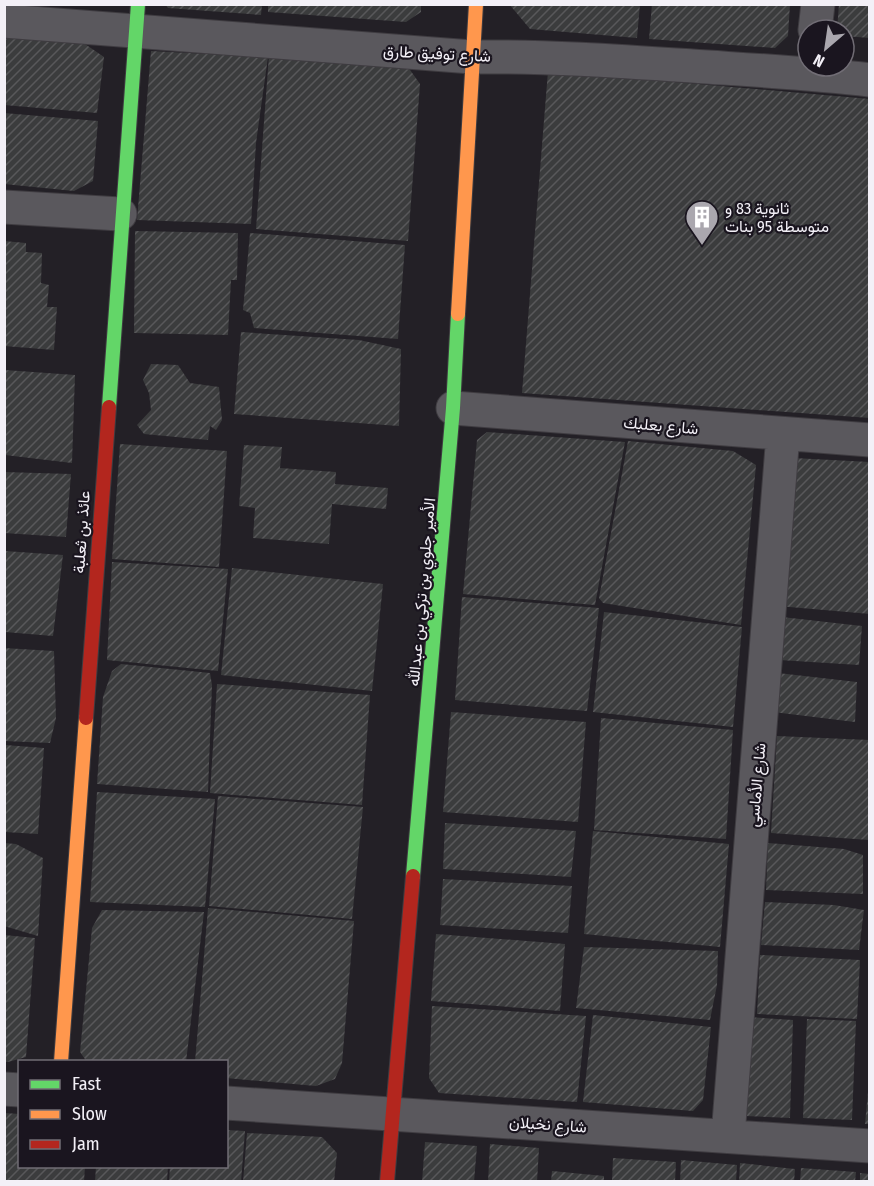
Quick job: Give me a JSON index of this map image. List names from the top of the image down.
{
  "streets": {
    "street": [
      "شارع توفيق طارق",
      "شارع بعلبك",
      "عائذ بن ثعلبة",
      "الأمير جلوي بن تركي بن عبدالله",
      "شارع الأماسي",
      "شارع نخيلان"
    ]
  },
  "crossings": [
    ["شارع توفيق طارق", "عائذ بن ثعلبة"],
    ["شارع توفيق طارق", "الأمير جلوي بن تركي بن عبدالله"],
    ["شارع بعلبك", "الأمير جلوي بن تركي بن عبدالله"],
    ["شارع بعلبك", "شارع الأماسي"],
    ["الأمير جلوي بن تركي بن عبدالله", "شارع نخيلان"],
    ["شارع الأماسي", "شارع نخيلان"]
  ],
  "places": {
    "building": ["ثانوية 83 و متوسطة 95 بنات"]
  },
  "legend": ["Fast", "Slow", "Jam"],
  "north": "bottom left"
}
